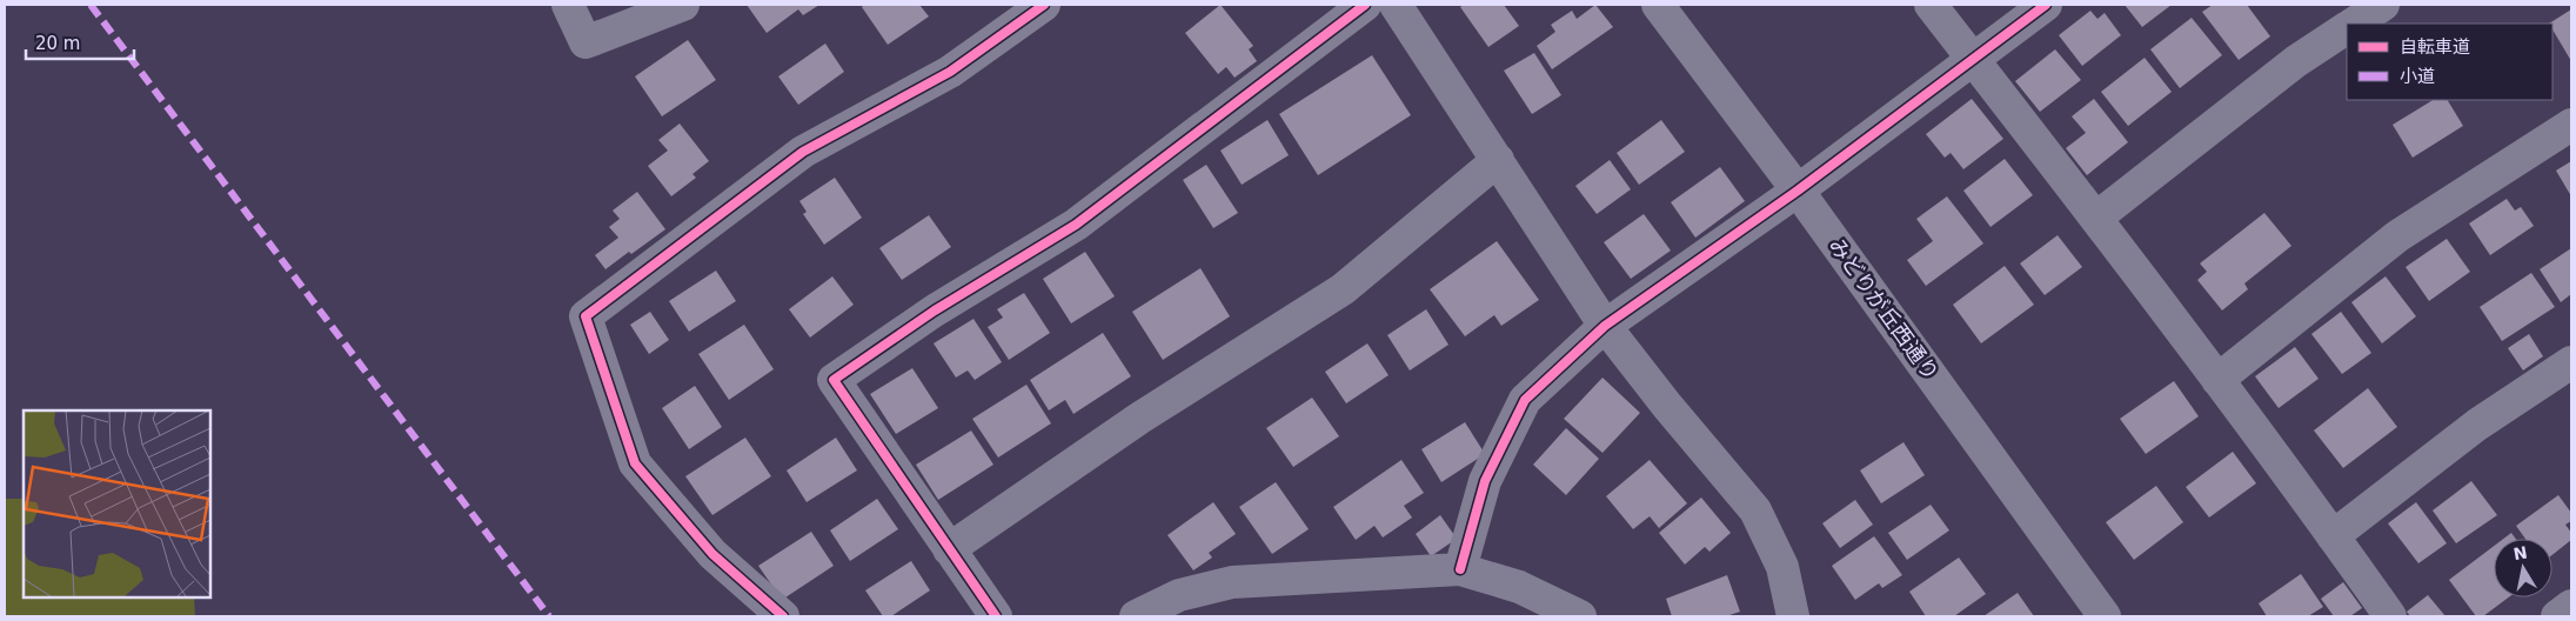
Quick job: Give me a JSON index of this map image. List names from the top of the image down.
{
  "streets": {
    "street": ["みどりが丘西通り"]
  },
  "legend": ["自転車道", "小道"],
  "scale_bar": "20 m",
  "north": "top"
}
